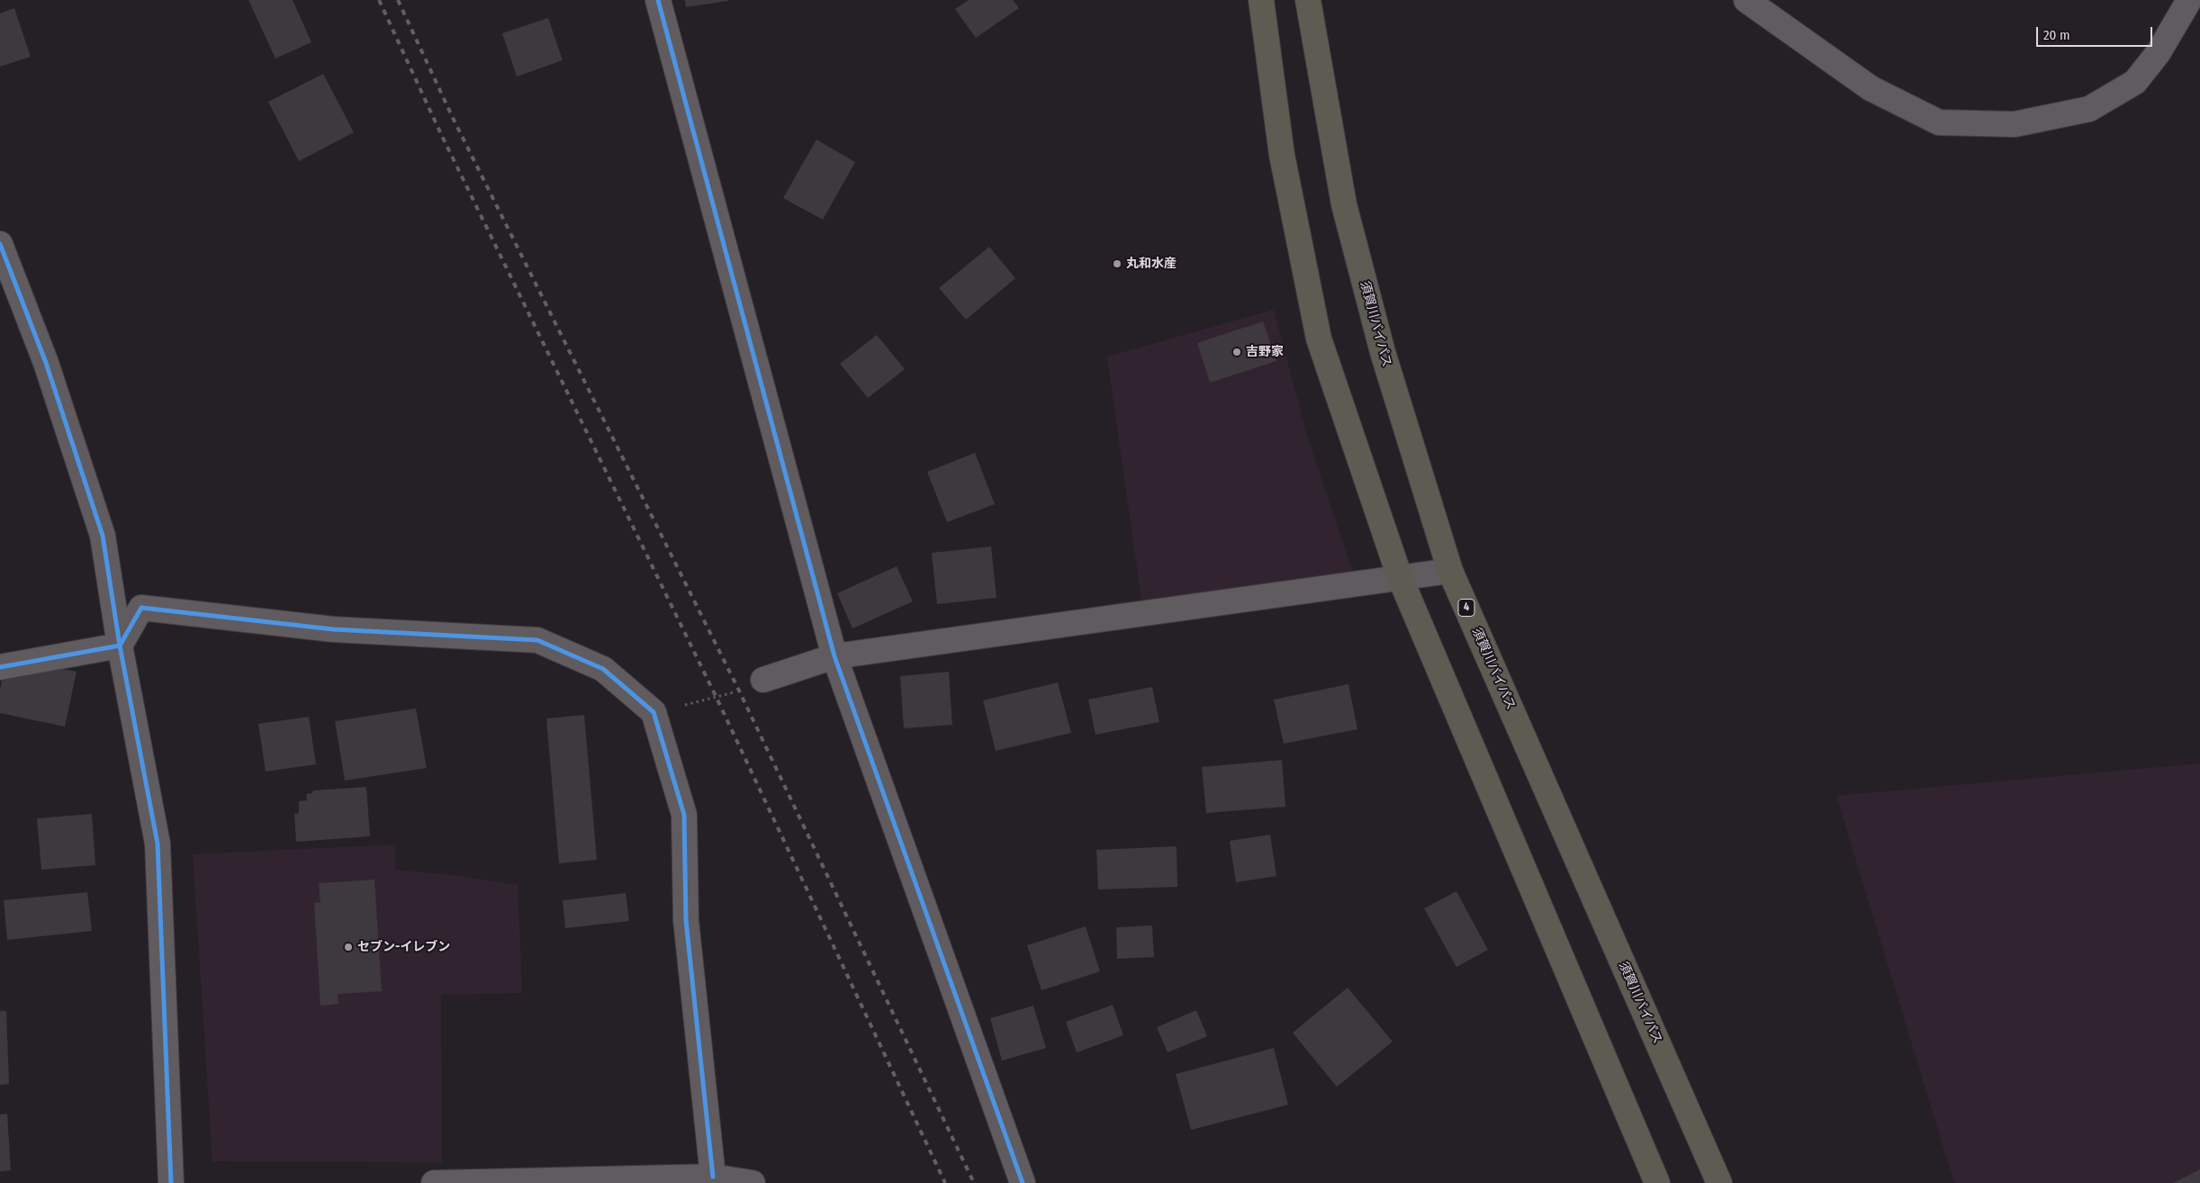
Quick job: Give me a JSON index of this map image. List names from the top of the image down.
{
  "streets": {
    "highway": ["須賀川バイパス", "4"]
  },
  "places": ["丸和水産", "吉野家", "セブン-イレブン"],
  "scale_bar": "20 m"
}
